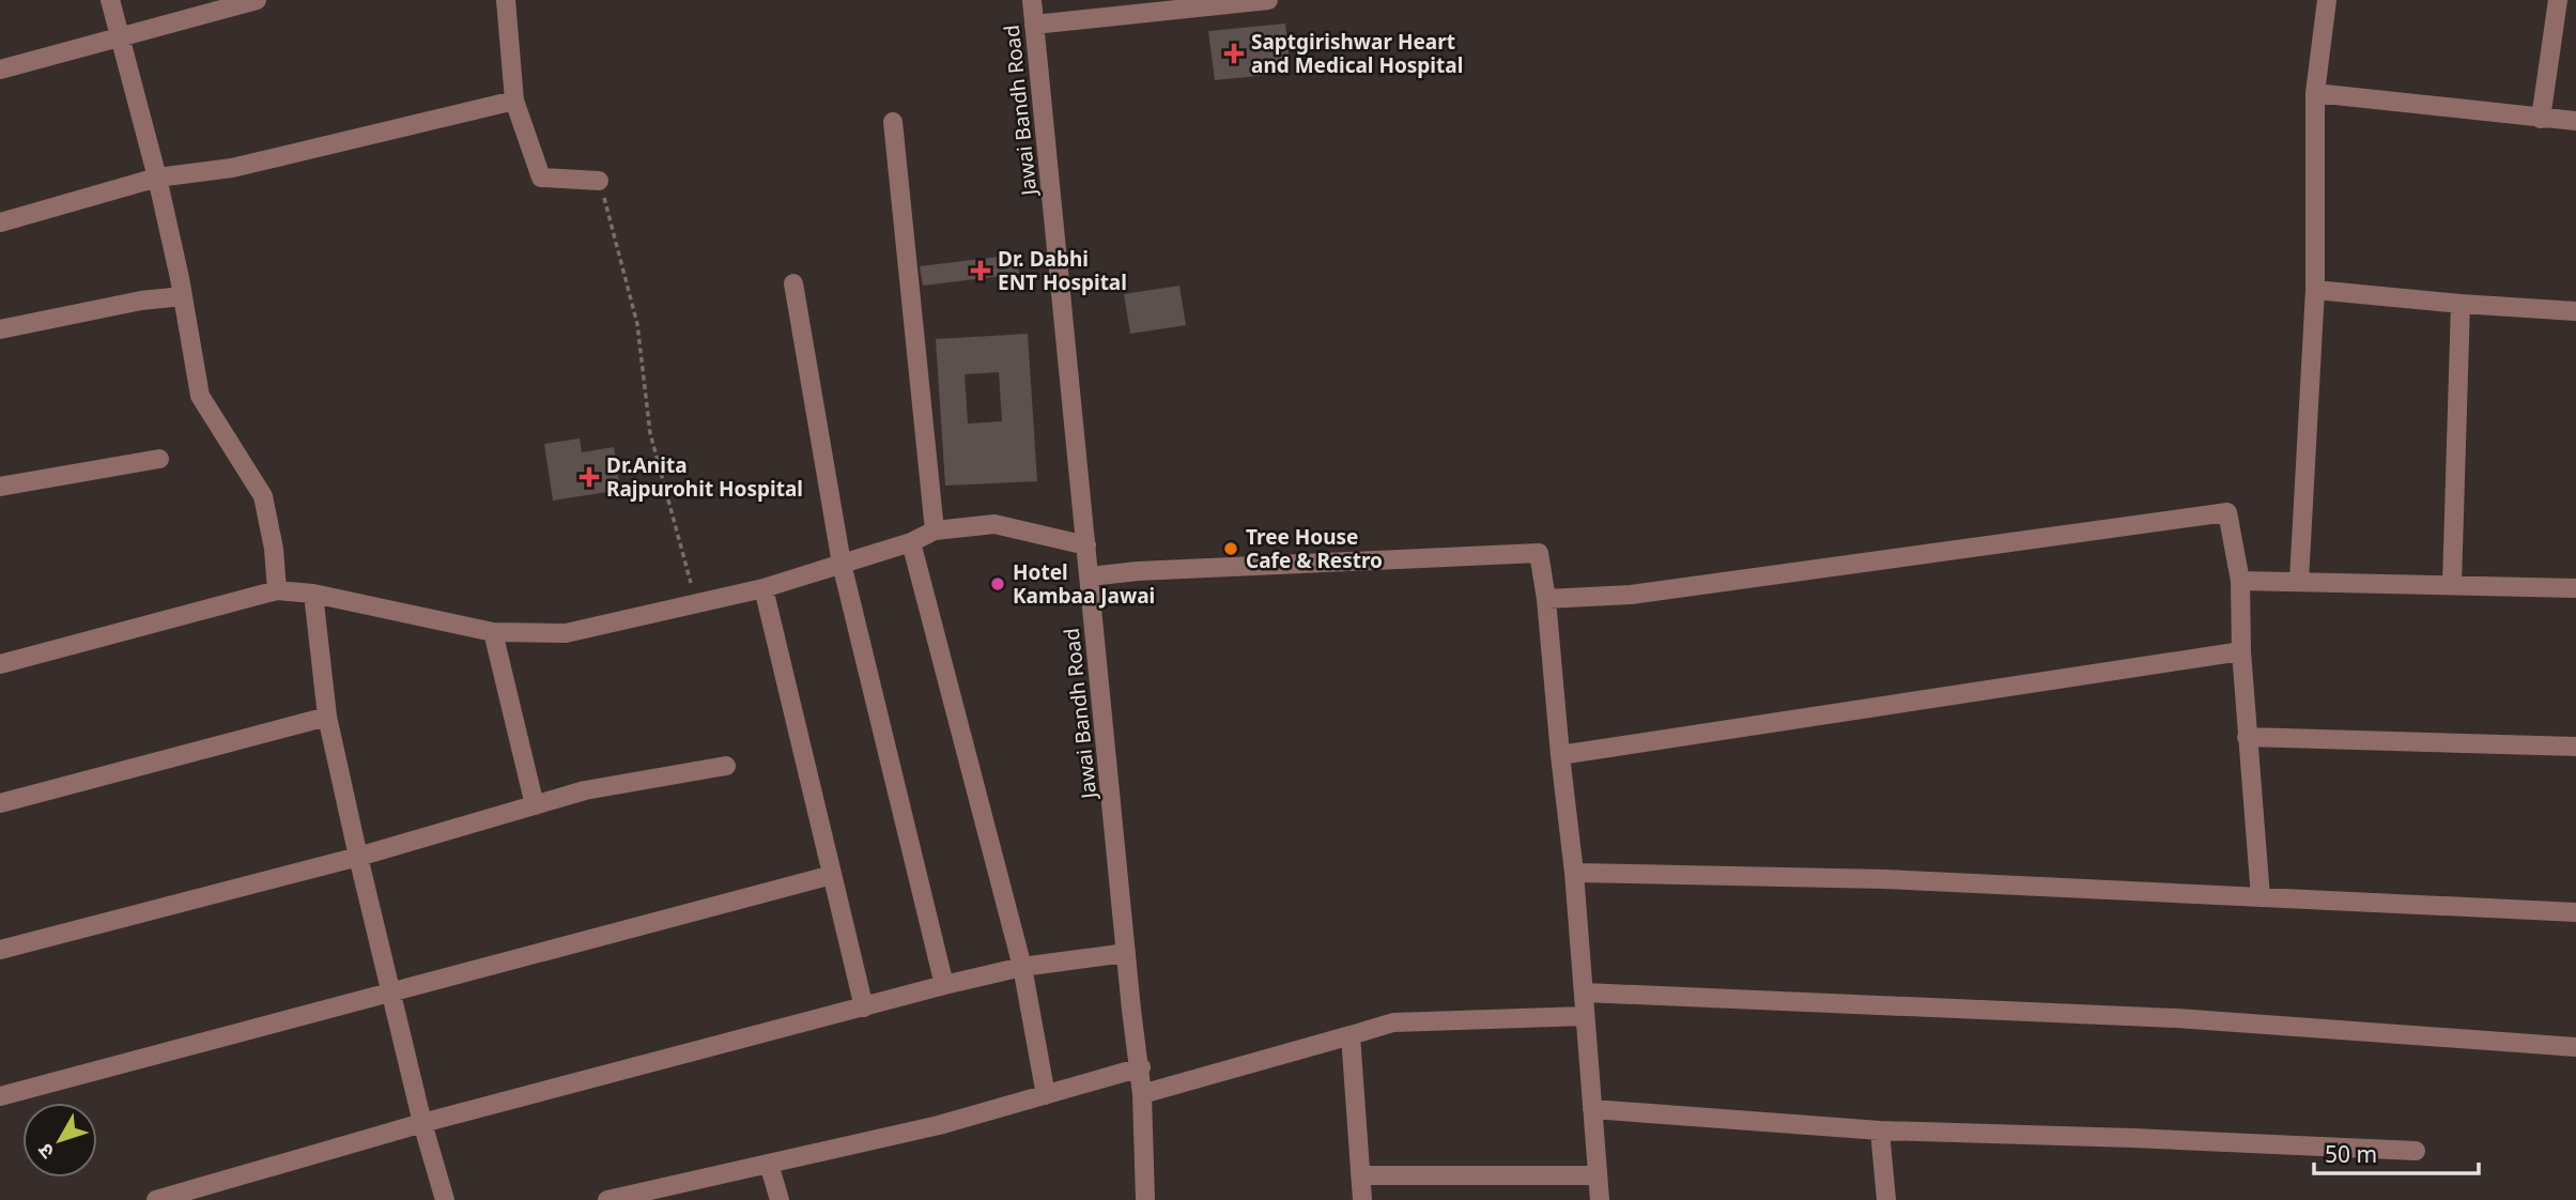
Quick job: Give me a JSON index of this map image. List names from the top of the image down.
{
  "streets": {
    "street": ["Jawai Bandh Road"]
  },
  "places": {
    "health": ["Saptgirishwar Heart and Medical Hospital", "Dr. Dabhi ENT Hospital", "Dr.Anita Rajpurohit Hospital"],
    "other": ["Tree House Cafe & Restro", "Hotel Kambaa Jawai"]
  },
  "scale_bar": "50 m",
  "north": "bottom left"
}
